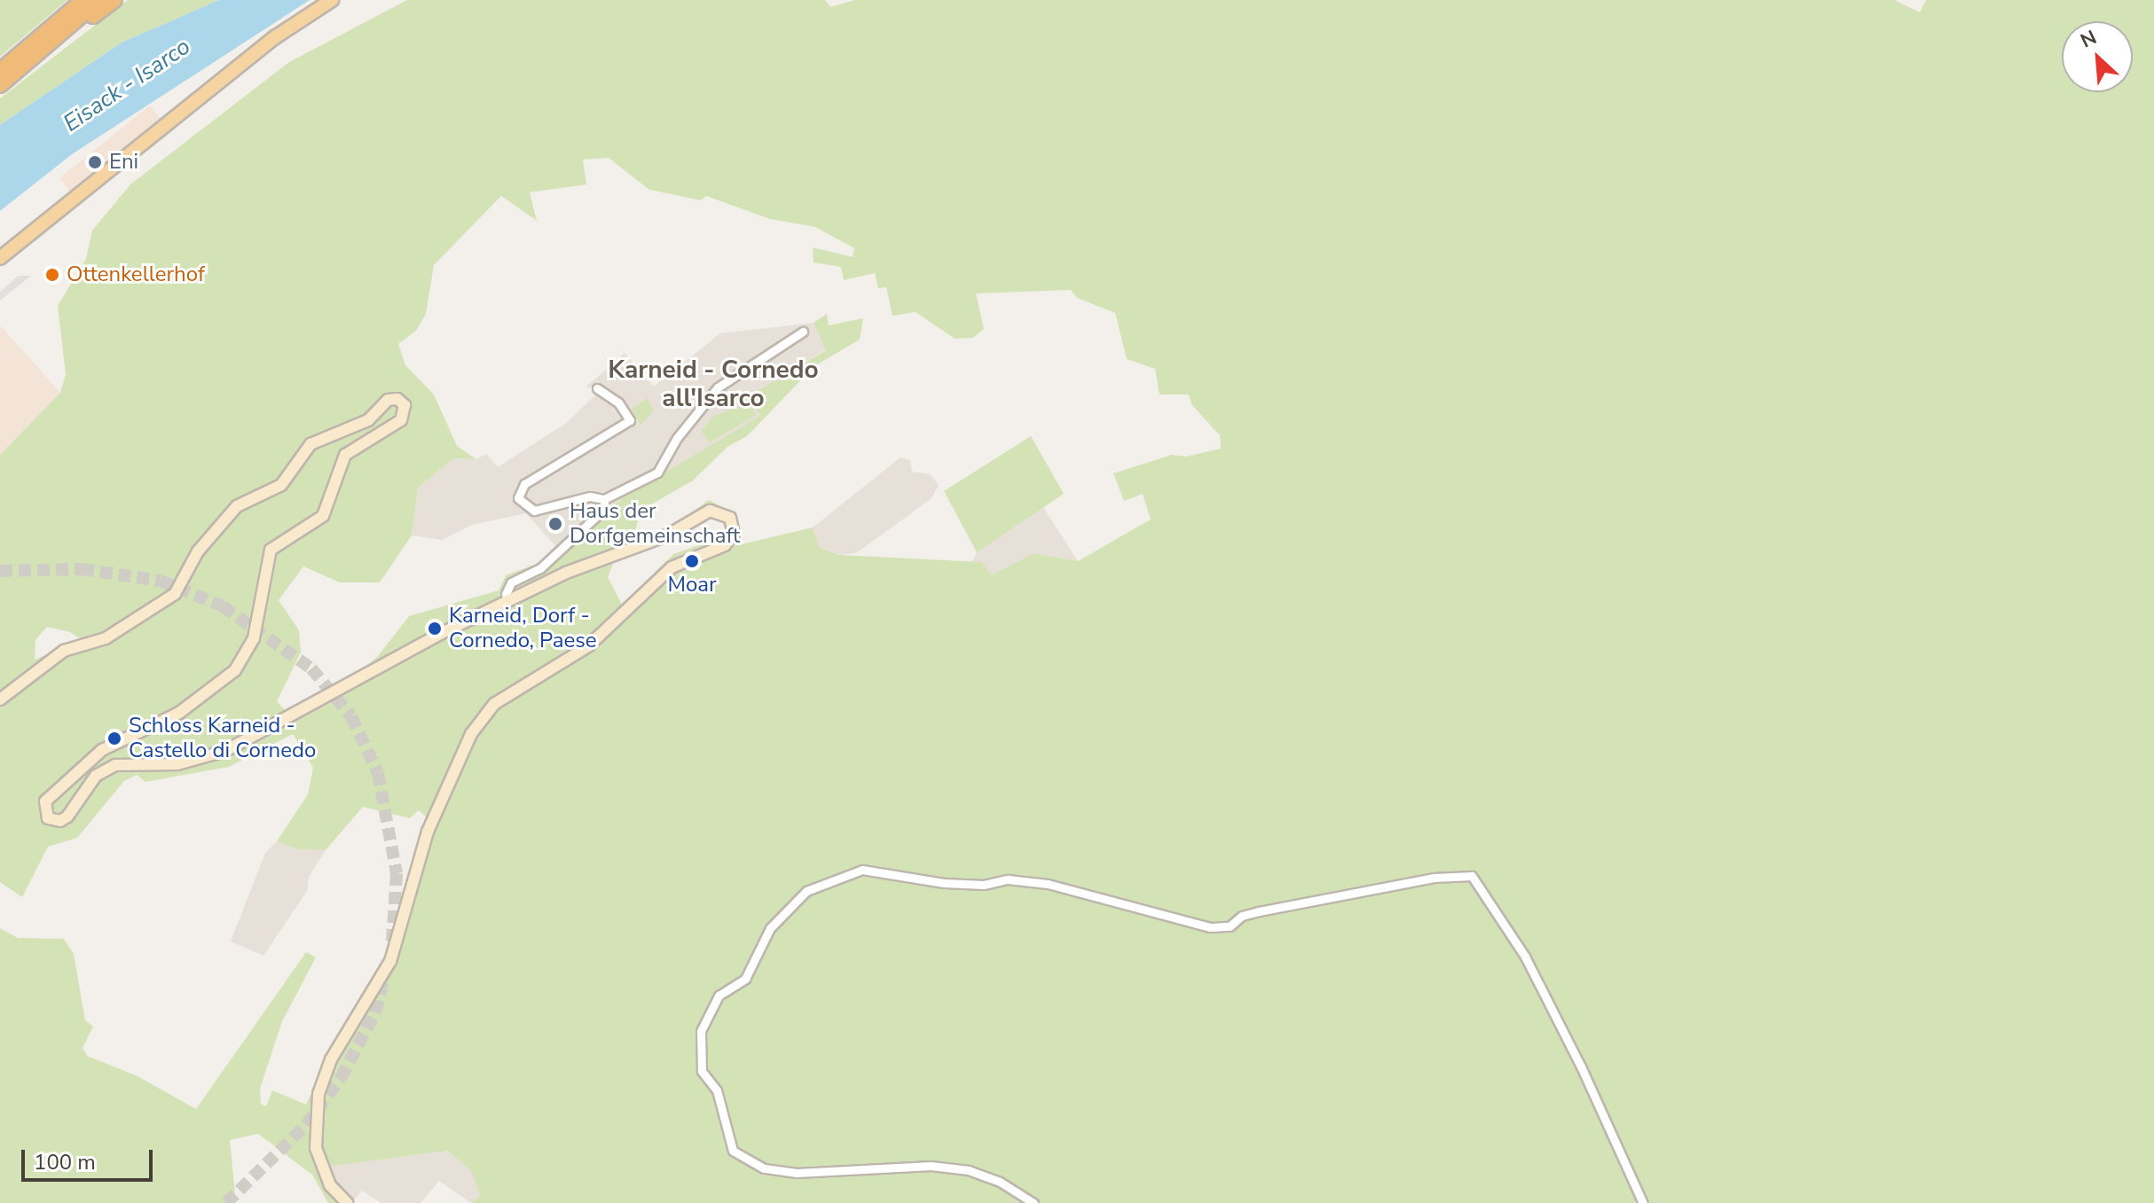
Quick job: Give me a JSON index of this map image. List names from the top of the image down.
{
  "districts": ["Karneid - Cornedo all'Isarco"],
  "water": ["Eisack - Isarco"],
  "places": [
    "Eni",
    "Ottenkellerhof",
    "Haus der Dorfgemeinschaft",
    "Moar",
    "Karneid, Dorf - Cornedo, Paese",
    "Schloss Karneid - Castello di Cornedo"
  ],
  "scale_bar": "100 m",
  "north": "top left"
}
